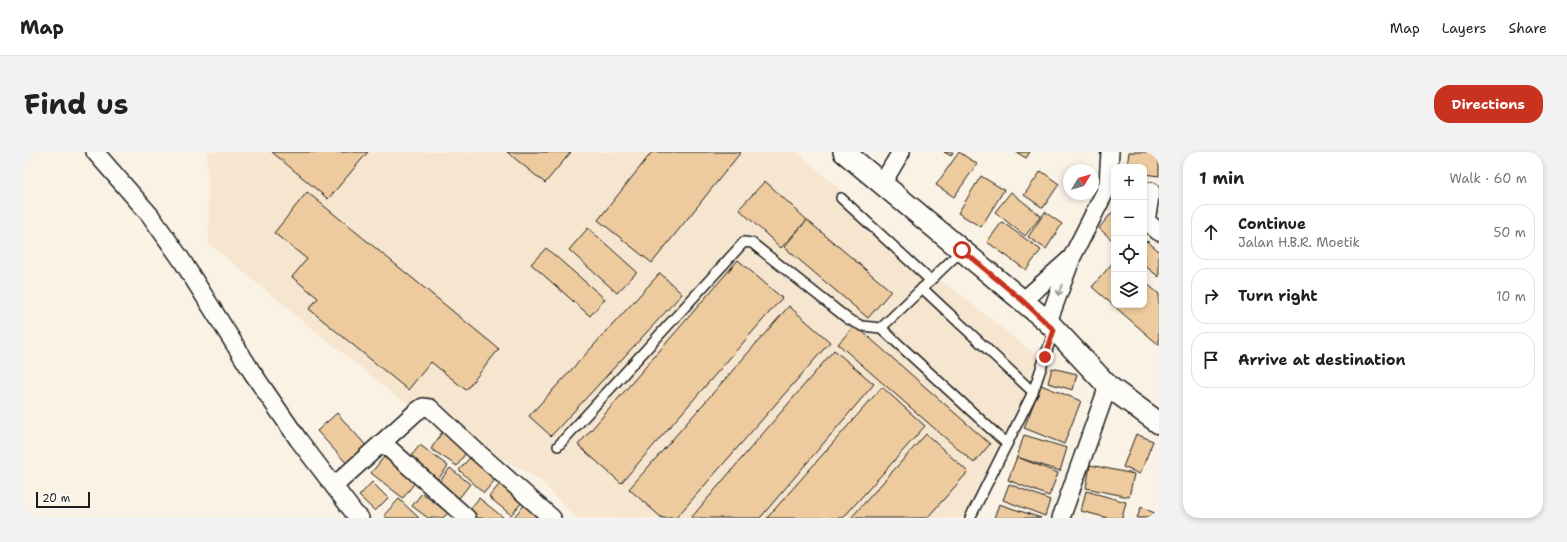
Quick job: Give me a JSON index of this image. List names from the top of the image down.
{
  "scale_bar": "20 m",
  "north": "top right",
  "page": {
    "header": "Map",
    "nav": ["Map", "Layers", "Share"],
    "title": "Find us",
    "buttons": "Directions",
    "heading": ["1 min", "Walk · 60 m"],
    "map_buttons": ["+", "−"],
    "list": [
      ["Continue", "Jalan H.B.R. Moetik", "50 m"],
      ["Turn right", "10 m"],
      "Arrive at destination"
    ],
    "scale": "20 m"
  }
}
